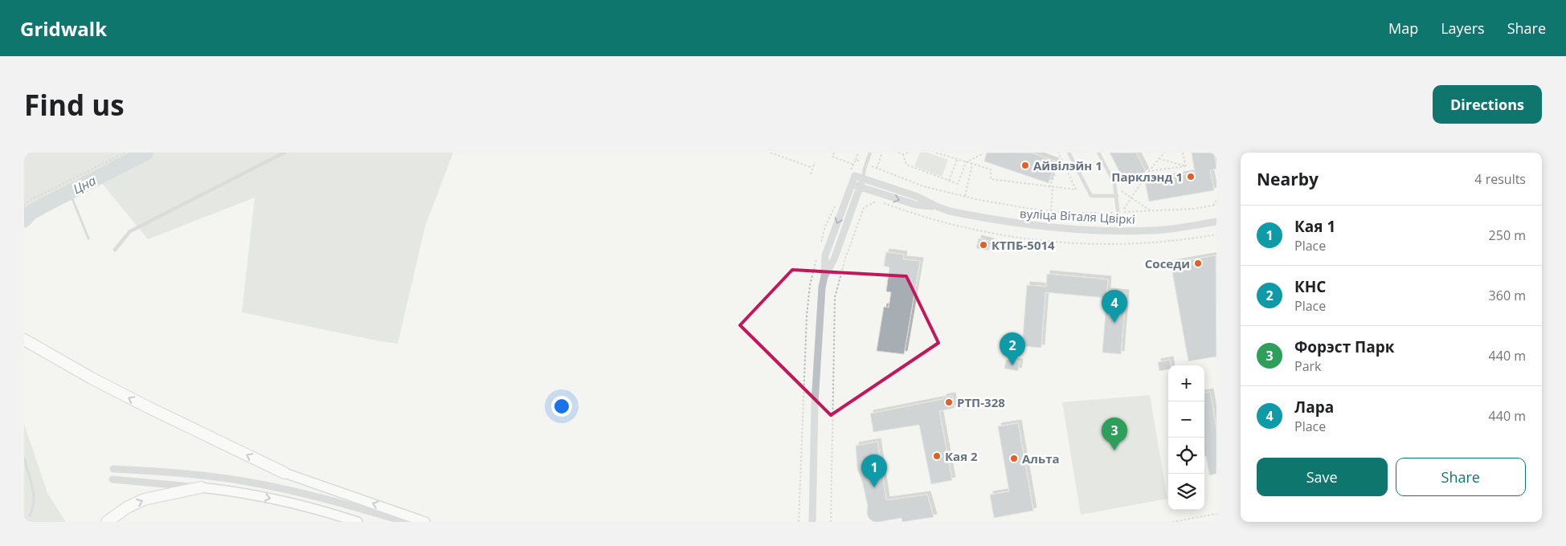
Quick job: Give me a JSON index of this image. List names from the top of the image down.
{
  "streets": {
    "street": ["вуліца Віталя Цвіркі"]
  },
  "water": ["Цна"],
  "places": [
    "Айвілэйн 1",
    "Парклэнд 1",
    "КТПБ-5014",
    "Соседи",
    "РТП-328",
    "Кая 2",
    "Альта"
  ],
  "page": {
    "header": "Gridwalk",
    "nav": ["Map", "Layers", "Share"],
    "buttons": [
      "Directions",
      ["Save", "Share"]
    ],
    "title": "Find us",
    "heading": ["Nearby", "4 results"],
    "list": [
      {
        "mark": "1",
        "name": "Кая 1",
        "note": "Place",
        "value": "250 m"
      },
      {
        "mark": "2",
        "name": "КНС",
        "note": "Place",
        "value": "360 m"
      },
      {
        "mark": "3",
        "name": "Форэст Парк",
        "note": "Park",
        "value": "440 m"
      },
      {
        "mark": "4",
        "name": "Лара",
        "note": "Place",
        "value": "440 m"
      }
    ],
    "pins": [
      "4",
      "2",
      "3",
      "1"
    ],
    "map_buttons": ["+", "−"]
  }
}
